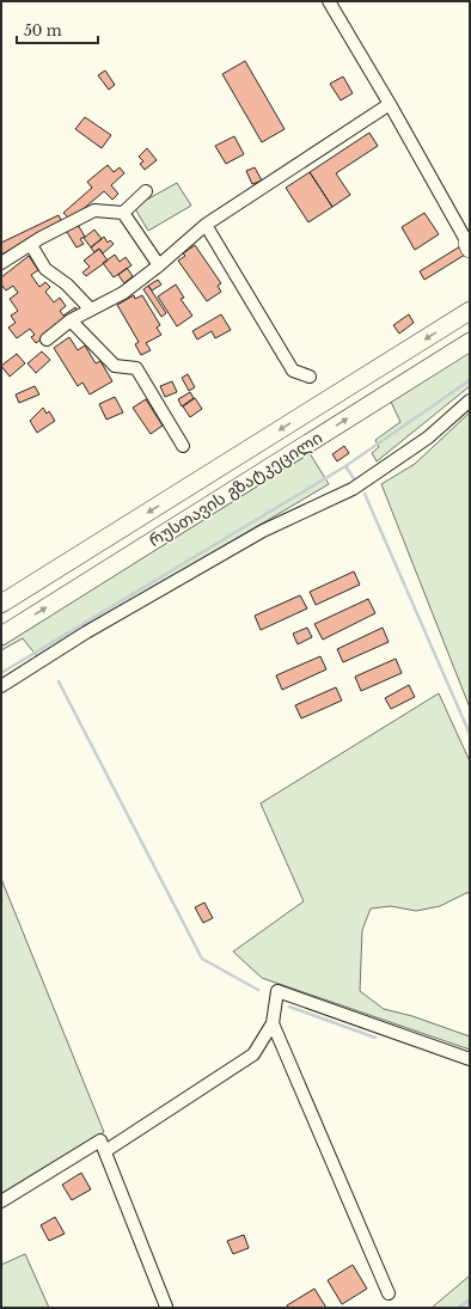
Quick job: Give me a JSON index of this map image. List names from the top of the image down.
{
  "streets": {
    "highway": ["რუსთავის გზატკეცილი"]
  },
  "scale_bar": "50 m"
}
